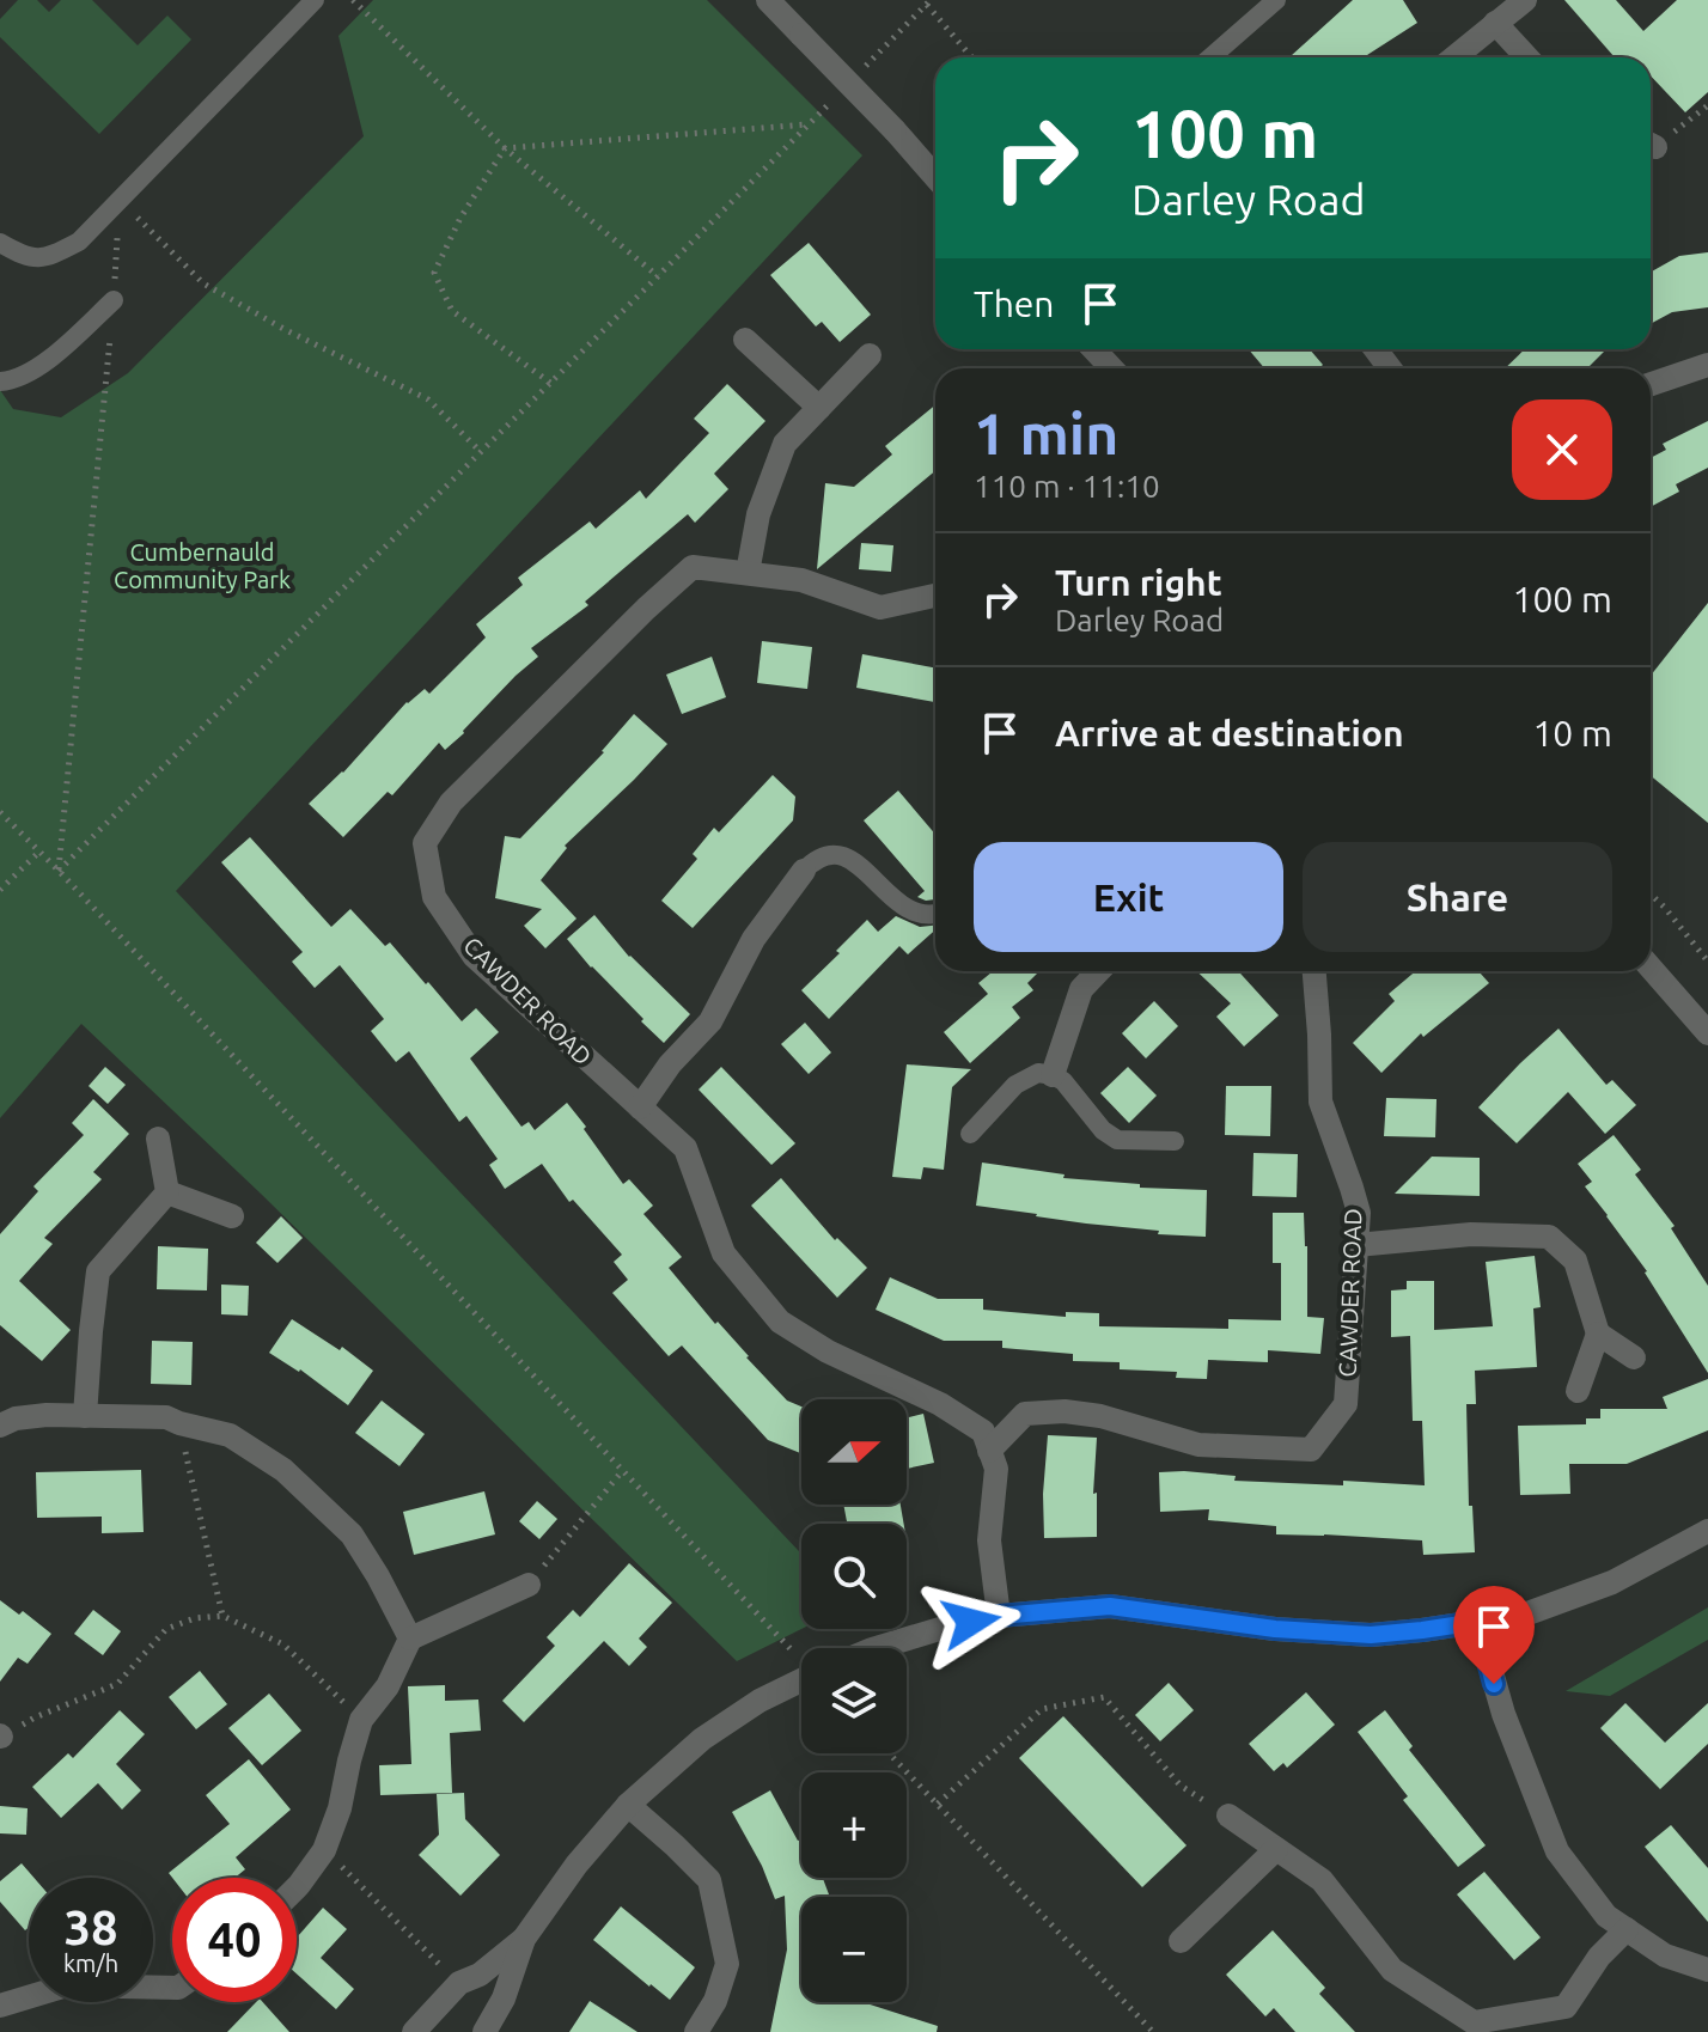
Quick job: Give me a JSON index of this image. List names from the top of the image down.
{
  "streets": {
    "street": ["CAWDER ROAD"]
  },
  "parks": ["Cumbernauld Community Park"],
  "north": "right",
  "page": {
    "turn": ["100 m", "Darley Road"],
    "then": "Then",
    "heading": ["1 min", "110 m · 11:10"],
    "list": [
      {
        "name": "Turn right",
        "note": "Darley Road",
        "value": "100 m"
      },
      {
        "name": "Arrive at destination",
        "value": "10 m"
      }
    ],
    "buttons": ["Exit", "Share"],
    "map_buttons": ["+", "−"],
    "speed": "38 km/h",
    "limit": "40"
  }
}
